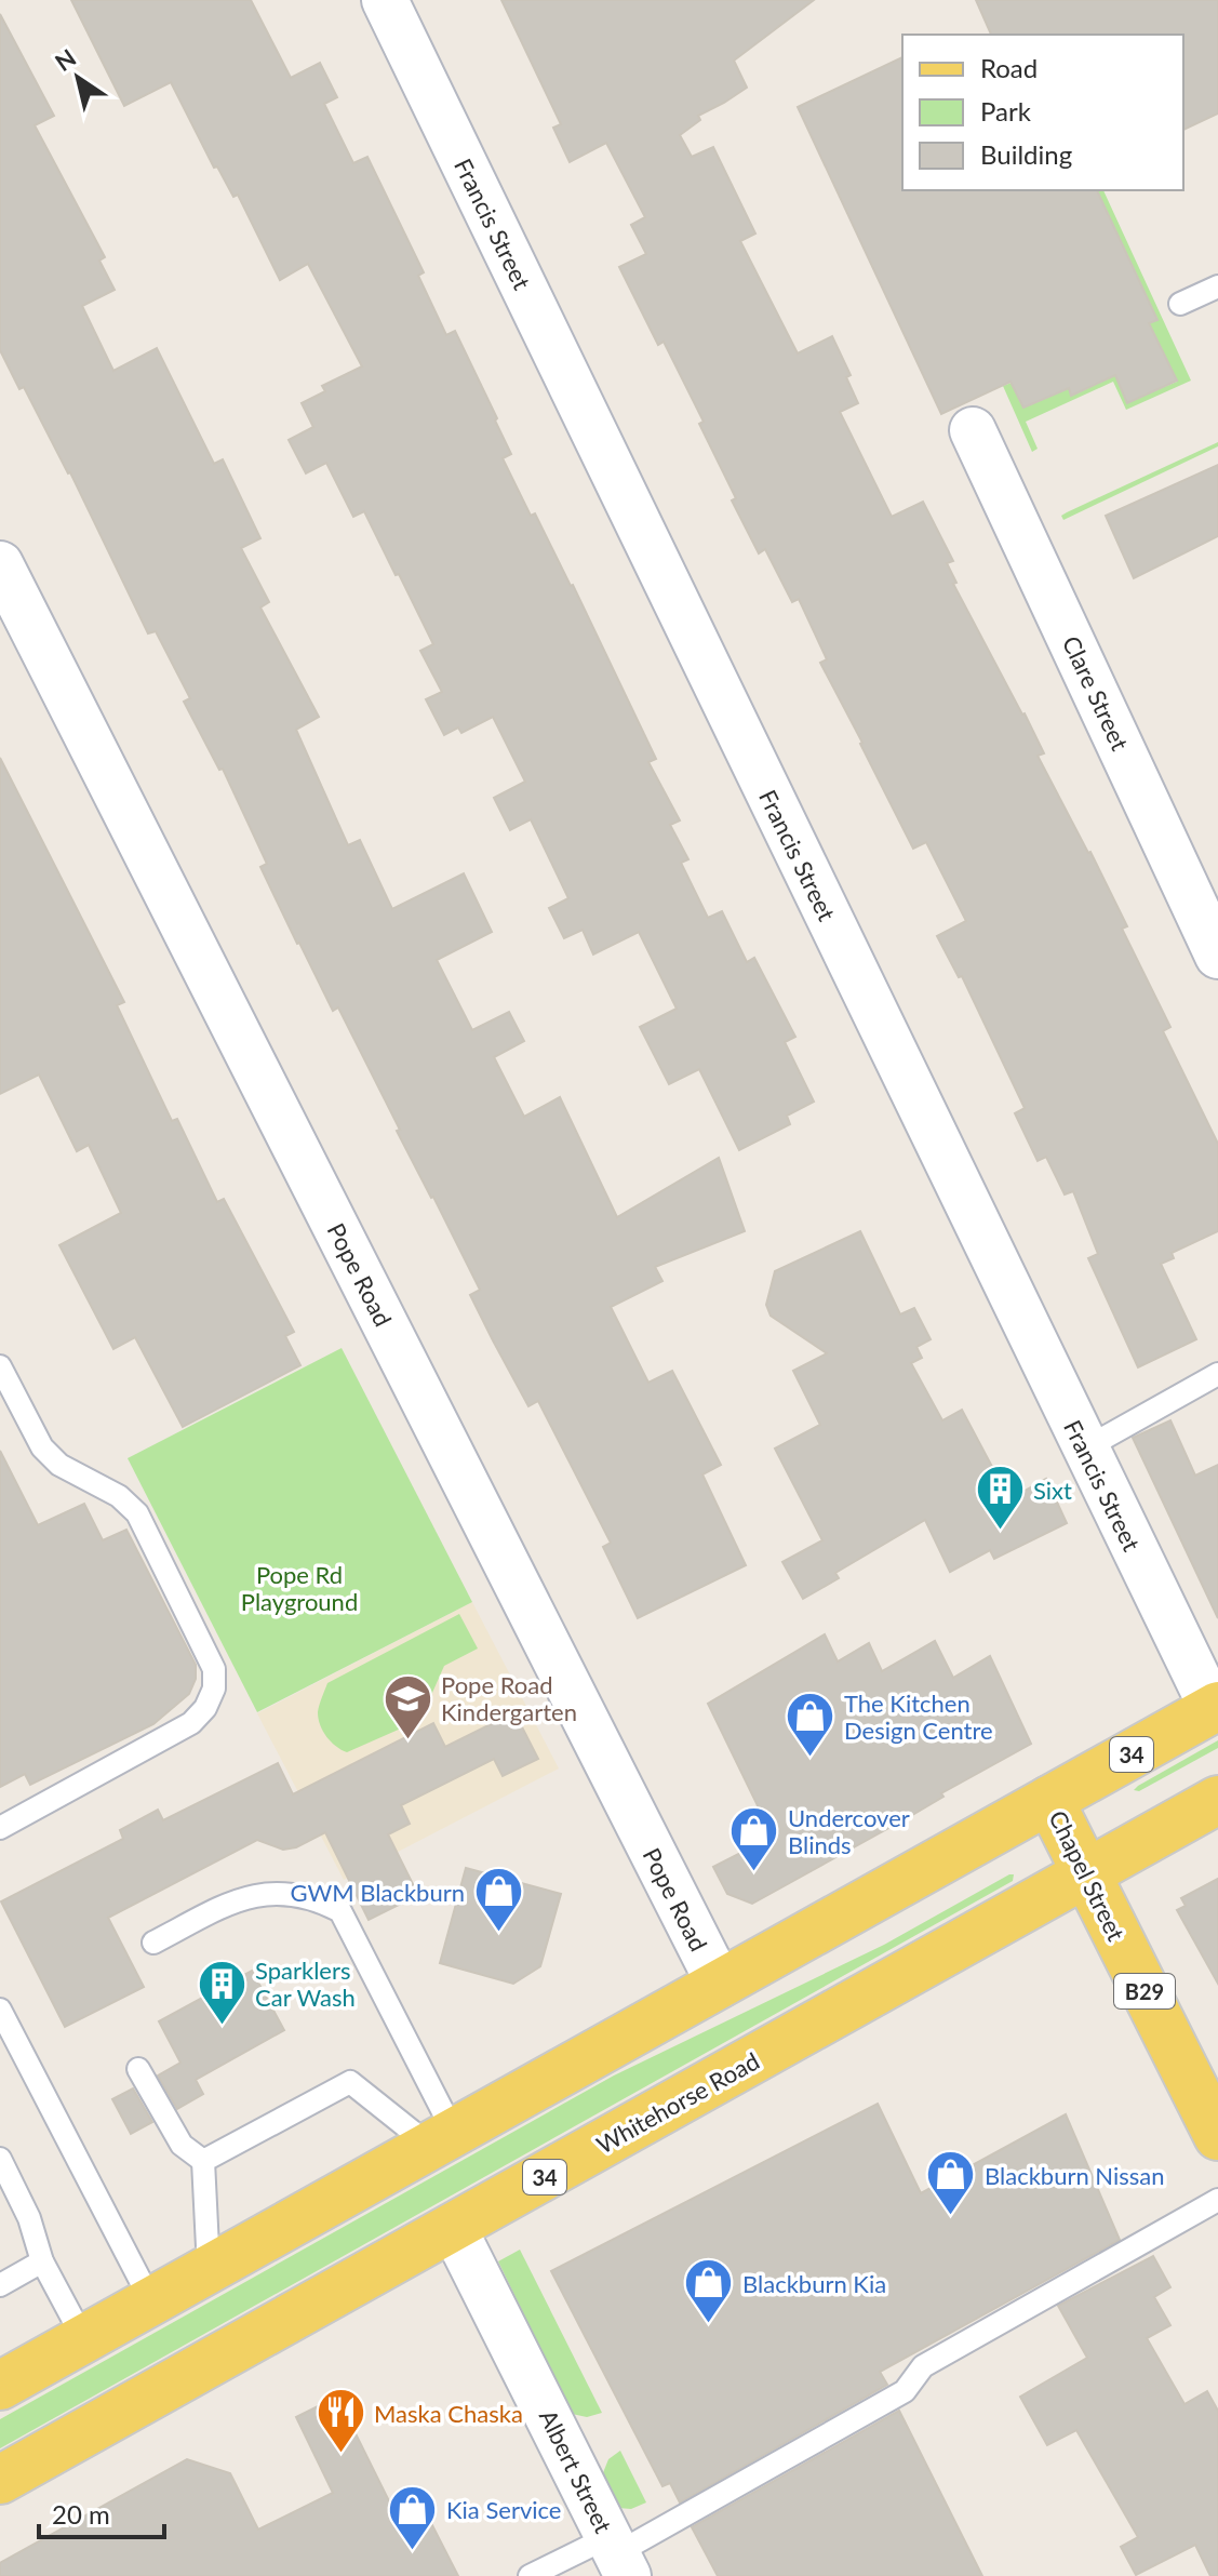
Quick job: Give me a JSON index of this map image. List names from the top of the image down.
{
  "streets": {
    "main road": [
      "34",
      "Chapel Street",
      "B29",
      "Whitehorse Road"
    ],
    "street": [
      "Francis Street",
      "Clare Street",
      "Pope Road",
      "Albert Street"
    ]
  },
  "crossings": [
    ["Francis Street", "34"],
    ["Pope Road", "34"],
    ["34", "Chapel Street"],
    ["Chapel Street", "Whitehorse Road"],
    ["Whitehorse Road", "Albert Street"]
  ],
  "parks": ["Pope Rd Playground"],
  "places": {
    "building": ["Sixt", "Sparklers Car Wash"],
    "school or university": ["Pope Road Kindergarten"],
    "shop": [
      "The Kitchen Design Centre",
      "Undercover Blinds",
      "GWM Blackburn",
      "Blackburn Nissan",
      "Blackburn Kia",
      "Kia Service"
    ],
    "restaurant": ["Maska Chaska"]
  },
  "legend": ["Road", "Park", "Building"],
  "scale_bar": "20 m",
  "north": "top left"
}
